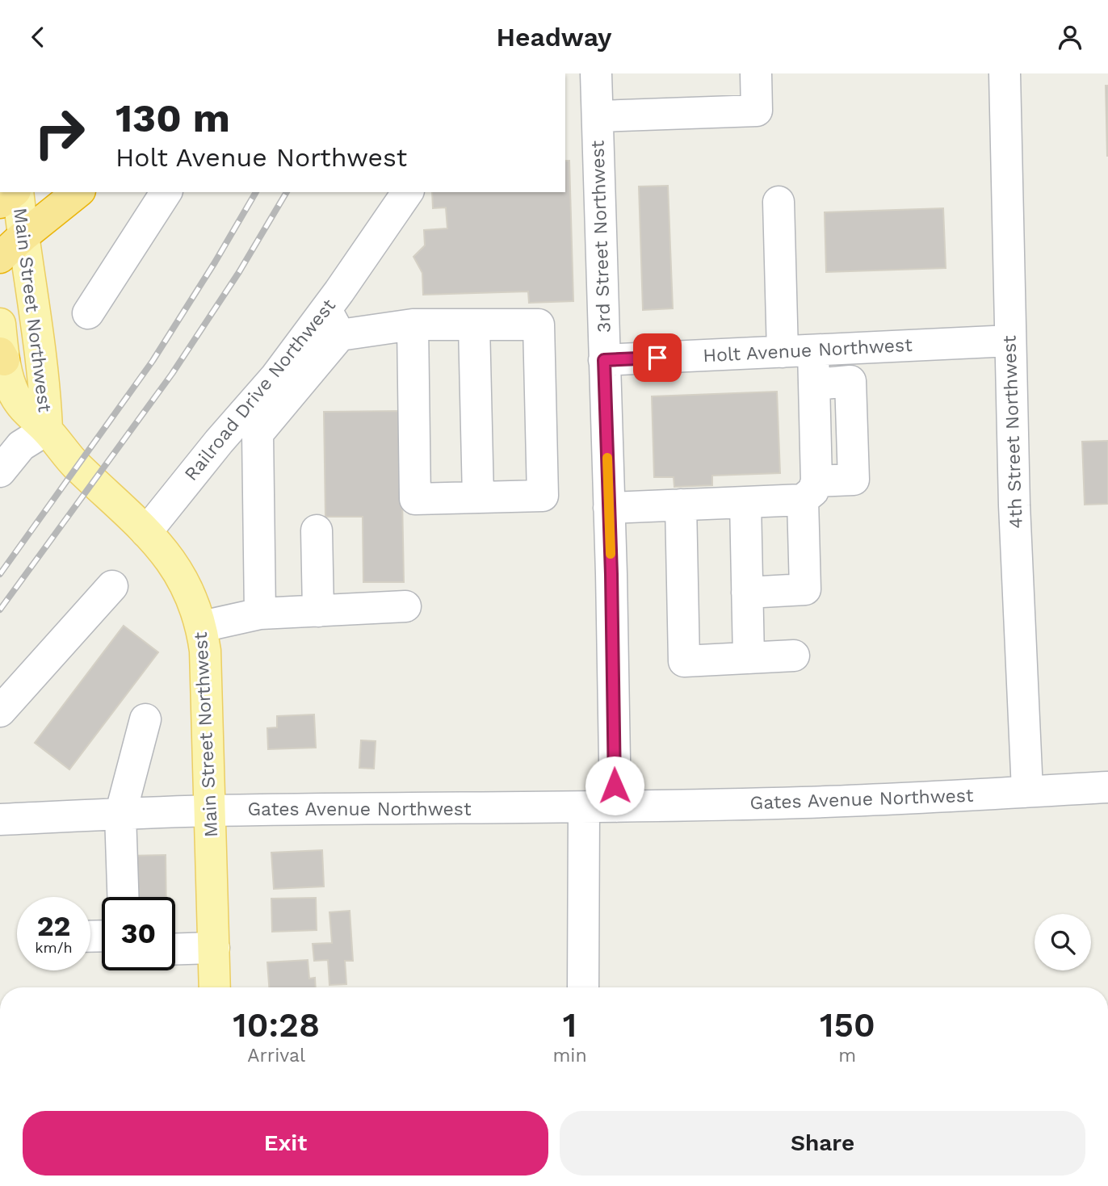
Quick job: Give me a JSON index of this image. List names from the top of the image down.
{
  "streets": {
    "main road": ["Main Street Northwest"],
    "street": [
      "3rd Street Northwest",
      "Holt Avenue Northwest",
      "Railroad Drive Northwest",
      "4th Street Northwest",
      "Gates Avenue Northwest"
    ]
  },
  "crossings": [
    ["3rd Street Northwest", "Holt Avenue Northwest"],
    ["3rd Street Northwest", "Gates Avenue Northwest"],
    ["Main Street Northwest", "Railroad Drive Northwest"],
    ["Main Street Northwest", "Gates Avenue Northwest"],
    ["Holt Avenue Northwest", "4th Street Northwest"],
    ["4th Street Northwest", "Gates Avenue Northwest"]
  ],
  "page": {
    "header": "Headway",
    "turn": ["130 m", "Holt Avenue Northwest"],
    "speed": "22 km/h",
    "limit": "30",
    "eta": [
      "10:28",
      "Arrival",
      "1",
      "min",
      "150",
      "m"
    ],
    "buttons": ["Exit", "Share"]
  }
}
